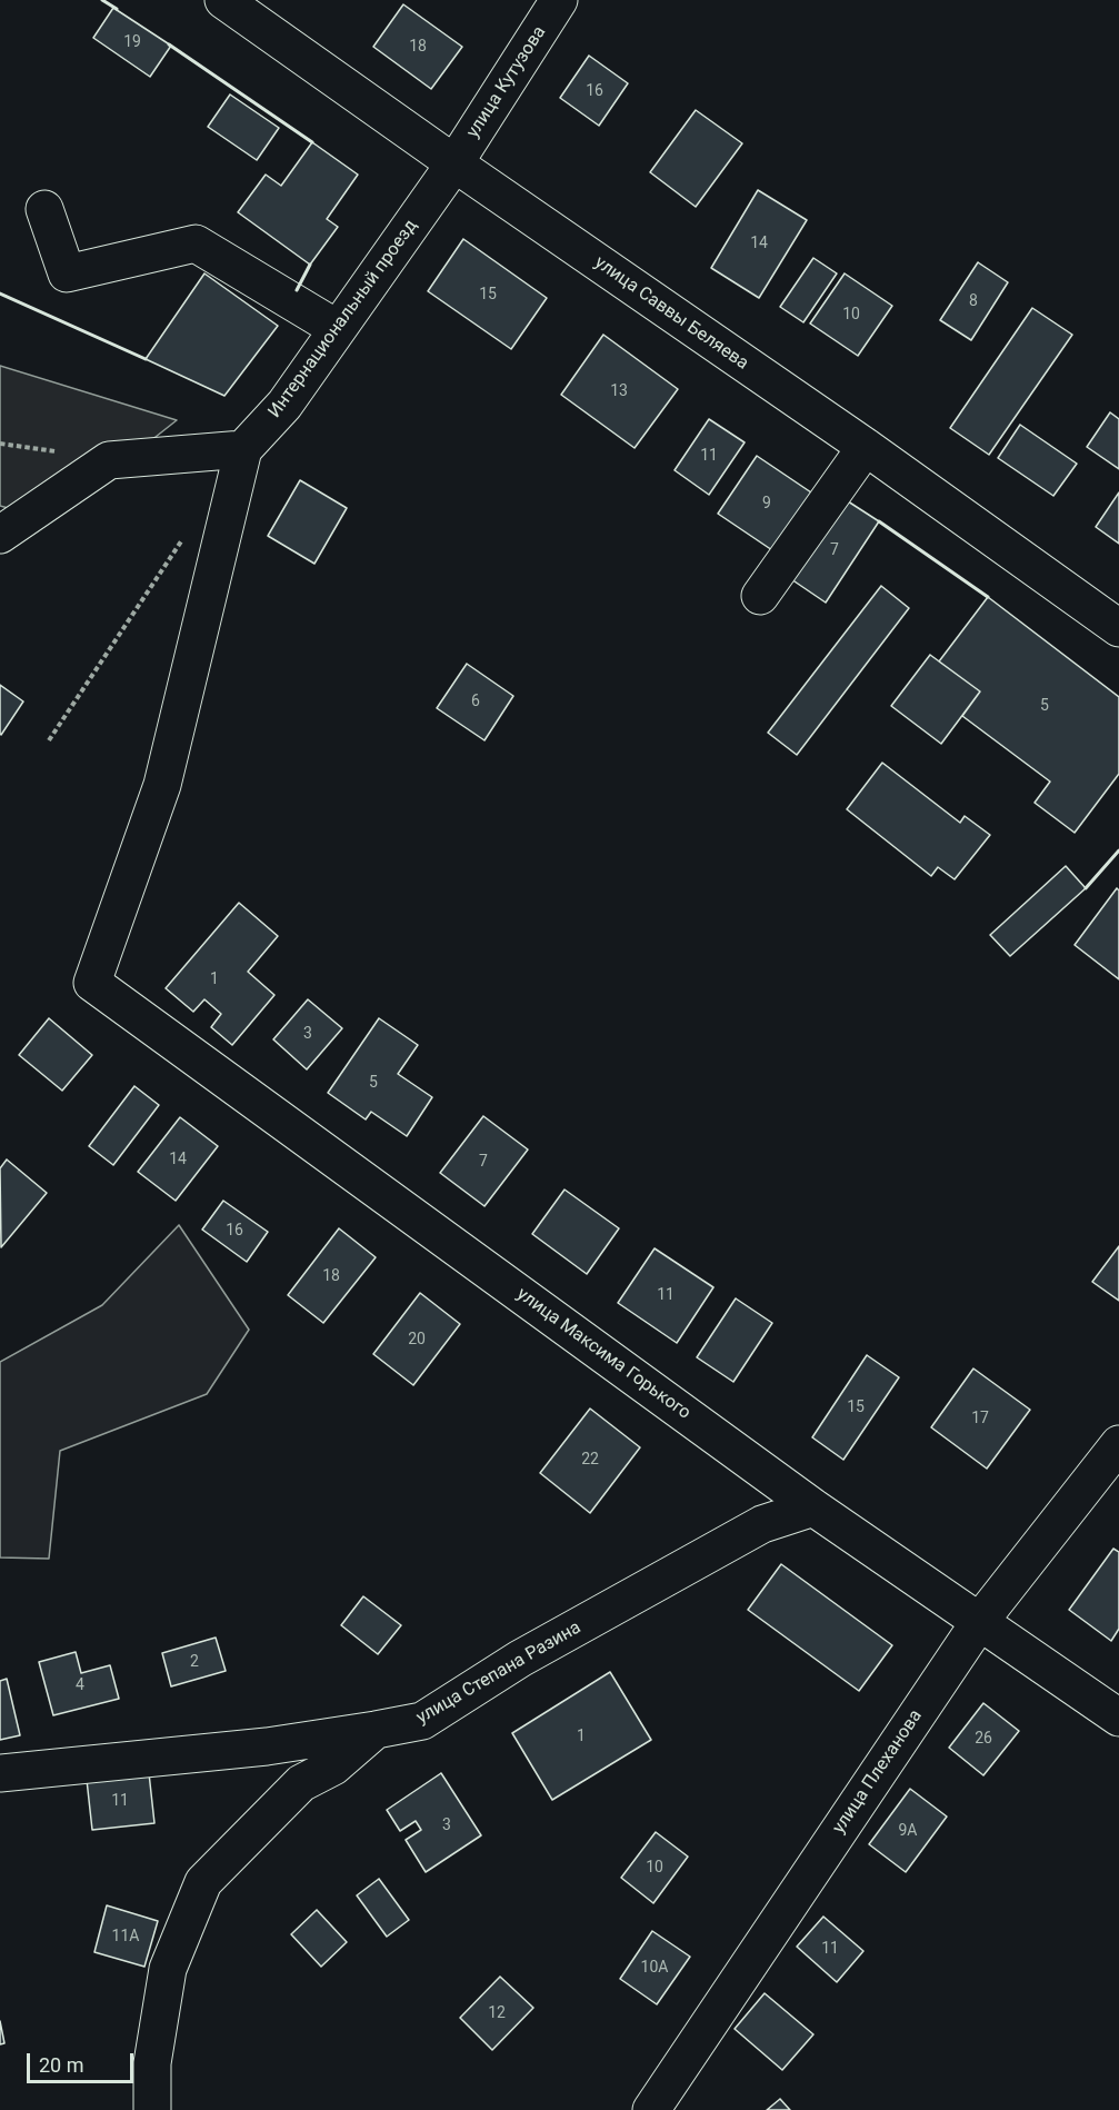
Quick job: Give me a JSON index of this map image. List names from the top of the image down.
{
  "streets": {
    "street": [
      "улица Кутузова",
      "улица Саввы Беляева",
      "Интернациональный проезд",
      "улица Максима Горького",
      "улица Степана Разина",
      "улица Плеханова"
    ]
  },
  "crossings": [
    ["улица Кутузова", "улица Саввы Беляева"],
    ["улица Кутузова", "Интернациональный проезд"],
    ["улица Саввы Беляева", "Интернациональный проезд"],
    ["Интернациональный проезд", "улица Максима Горького"],
    ["улица Максима Горького", "улица Степана Разина"],
    ["улица Максима Горького", "улица Плеханова"]
  ],
  "house_numbers": [
    "19",
    "18",
    "16",
    "14",
    "15",
    "8",
    "10",
    "13",
    "11",
    "9",
    "7",
    "6",
    "5",
    "1",
    "3",
    "5",
    "14",
    "7",
    "16",
    "18",
    "11",
    "20",
    "15",
    "17",
    "22",
    "2",
    "4",
    "1",
    "26",
    "11",
    "3",
    "9А",
    "10",
    "11А",
    "11",
    "10А",
    "12"
  ],
  "scale_bar": "20 m"
}
